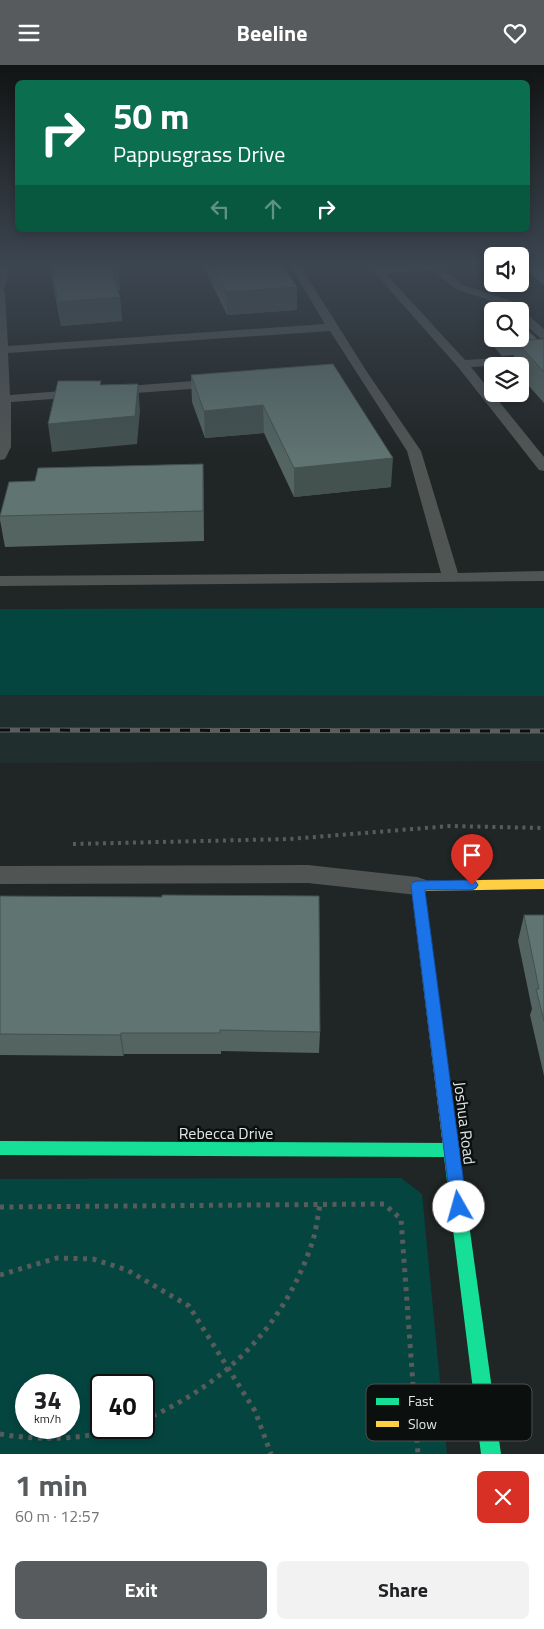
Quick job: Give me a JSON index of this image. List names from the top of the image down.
{
  "streets": {
    "street": ["Joshua Road", "Rebecca Drive"]
  },
  "crossings": [
    ["Joshua Road", "Rebecca Drive"]
  ],
  "legend": ["Fast", "Slow"],
  "page": {
    "header": "Beeline",
    "turn": ["50 m", "Pappusgrass Drive"],
    "speed": "34 km/h",
    "limit": "40",
    "heading": ["1 min", "60 m · 12:57"],
    "buttons": ["Exit", "Share"]
  }
}
